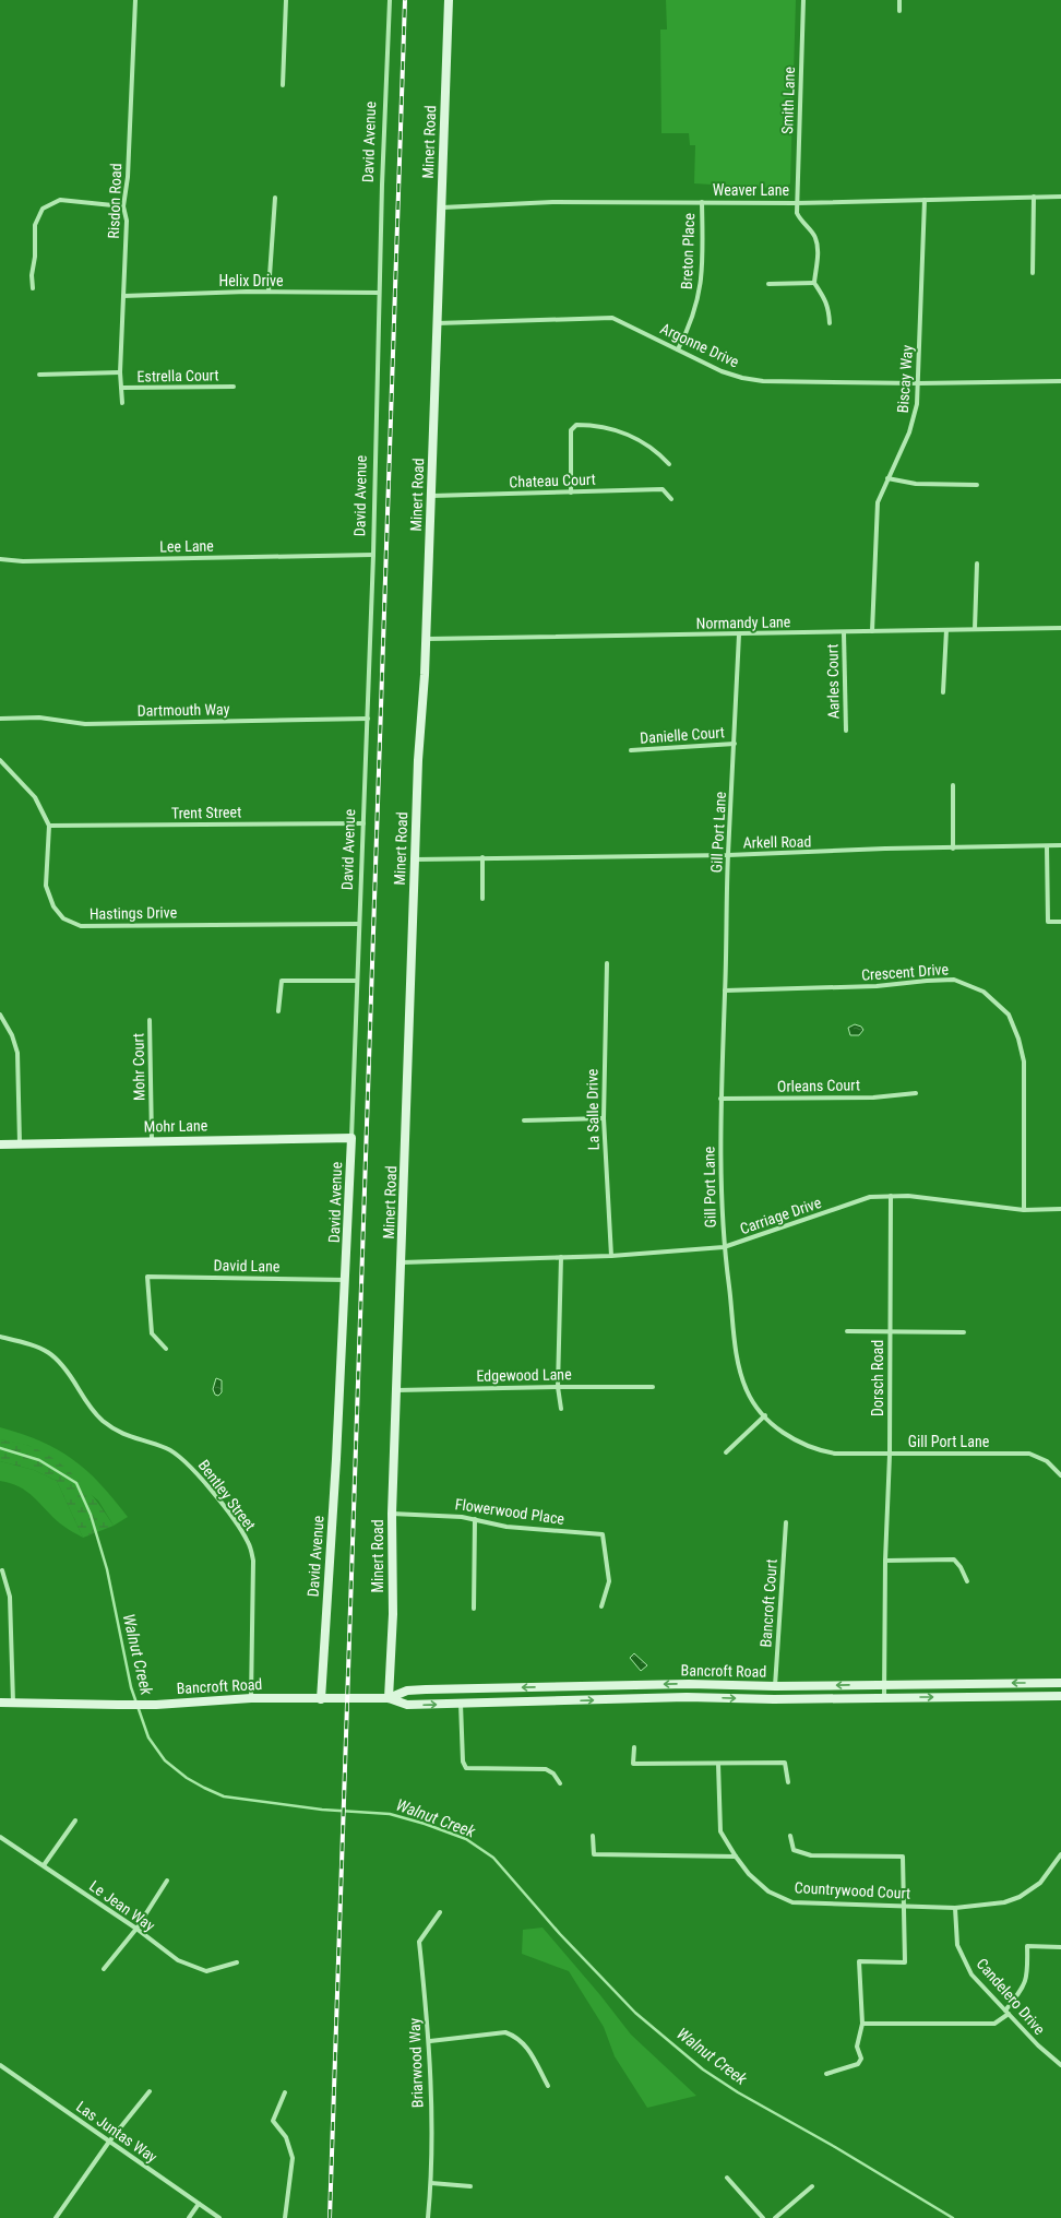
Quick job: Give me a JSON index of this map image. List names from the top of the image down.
{
  "streets": {
    "street": [
      "Smith Lane",
      "David Avenue",
      "Minert Road",
      "Weaver Lane",
      "Risdon Road",
      "Breton Place",
      "Helix Drive",
      "Argonne Drive",
      "Estrella Court",
      "Biscay Way",
      "Chateau Court",
      "Lee Lane",
      "Normandy Lane",
      "Aarles Court",
      "Dartmouth Way",
      "Danielle Court",
      "Trent Street",
      "Gill Port Lane",
      "Arkell Road",
      "Hastings Drive",
      "Crescent Drive",
      "Mohr Court",
      "Orleans Court",
      "La Salle Drive",
      "Mohr Lane",
      "Carriage Drive",
      "David Lane",
      "Edgewood Lane",
      "Dorsch Road",
      "Bentley Street",
      "Flowerwood Place",
      "Bancroft Court",
      "Bancroft Road",
      "Countrywood Court",
      "Le Jean Way",
      "Candelero Drive",
      "Briarwood Way",
      "Las Juntas Way"
    ]
  },
  "crossings": [
    ["Smith Lane", "Weaver Lane"],
    ["David Avenue", "Helix Drive"],
    ["David Avenue", "Lee Lane"],
    ["David Avenue", "Dartmouth Way"],
    ["David Avenue", "Trent Street"],
    ["David Avenue", "Hastings Drive"],
    ["David Avenue", "Mohr Lane"],
    ["David Avenue", "David Lane"],
    ["David Avenue", "Bancroft Road"],
    ["Minert Road", "Weaver Lane"],
    ["Minert Road", "Argonne Drive"],
    ["Minert Road", "Chateau Court"],
    ["Minert Road", "Normandy Lane"],
    ["Minert Road", "Arkell Road"],
    ["Minert Road", "Carriage Drive"],
    ["Minert Road", "Edgewood Lane"],
    ["Minert Road", "Flowerwood Place"],
    ["Minert Road", "Bancroft Road"],
    ["Weaver Lane", "Breton Place"],
    ["Weaver Lane", "Biscay Way"],
    ["Risdon Road", "Helix Drive"],
    ["Risdon Road", "Estrella Court"],
    ["Breton Place", "Argonne Drive"],
    ["Argonne Drive", "Biscay Way"],
    ["Biscay Way", "Normandy Lane"],
    ["Normandy Lane", "Aarles Court"],
    ["Normandy Lane", "Gill Port Lane"],
    ["Danielle Court", "Gill Port Lane"],
    ["Trent Street", "Hastings Drive"],
    ["Gill Port Lane", "Arkell Road"],
    ["Gill Port Lane", "Crescent Drive"],
    ["Gill Port Lane", "Orleans Court"],
    ["Gill Port Lane", "Carriage Drive"],
    ["Gill Port Lane", "Dorsch Road"],
    ["Crescent Drive", "Carriage Drive"],
    ["Mohr Court", "Mohr Lane"],
    ["La Salle Drive", "Carriage Drive"],
    ["Carriage Drive", "Dorsch Road"],
    ["Dorsch Road", "Bancroft Road"],
    ["Bentley Street", "Bancroft Road"],
    ["Bancroft Court", "Bancroft Road"],
    ["Countrywood Court", "Candelero Drive"]
  ],
  "water": ["Walnut Creek"]
}
